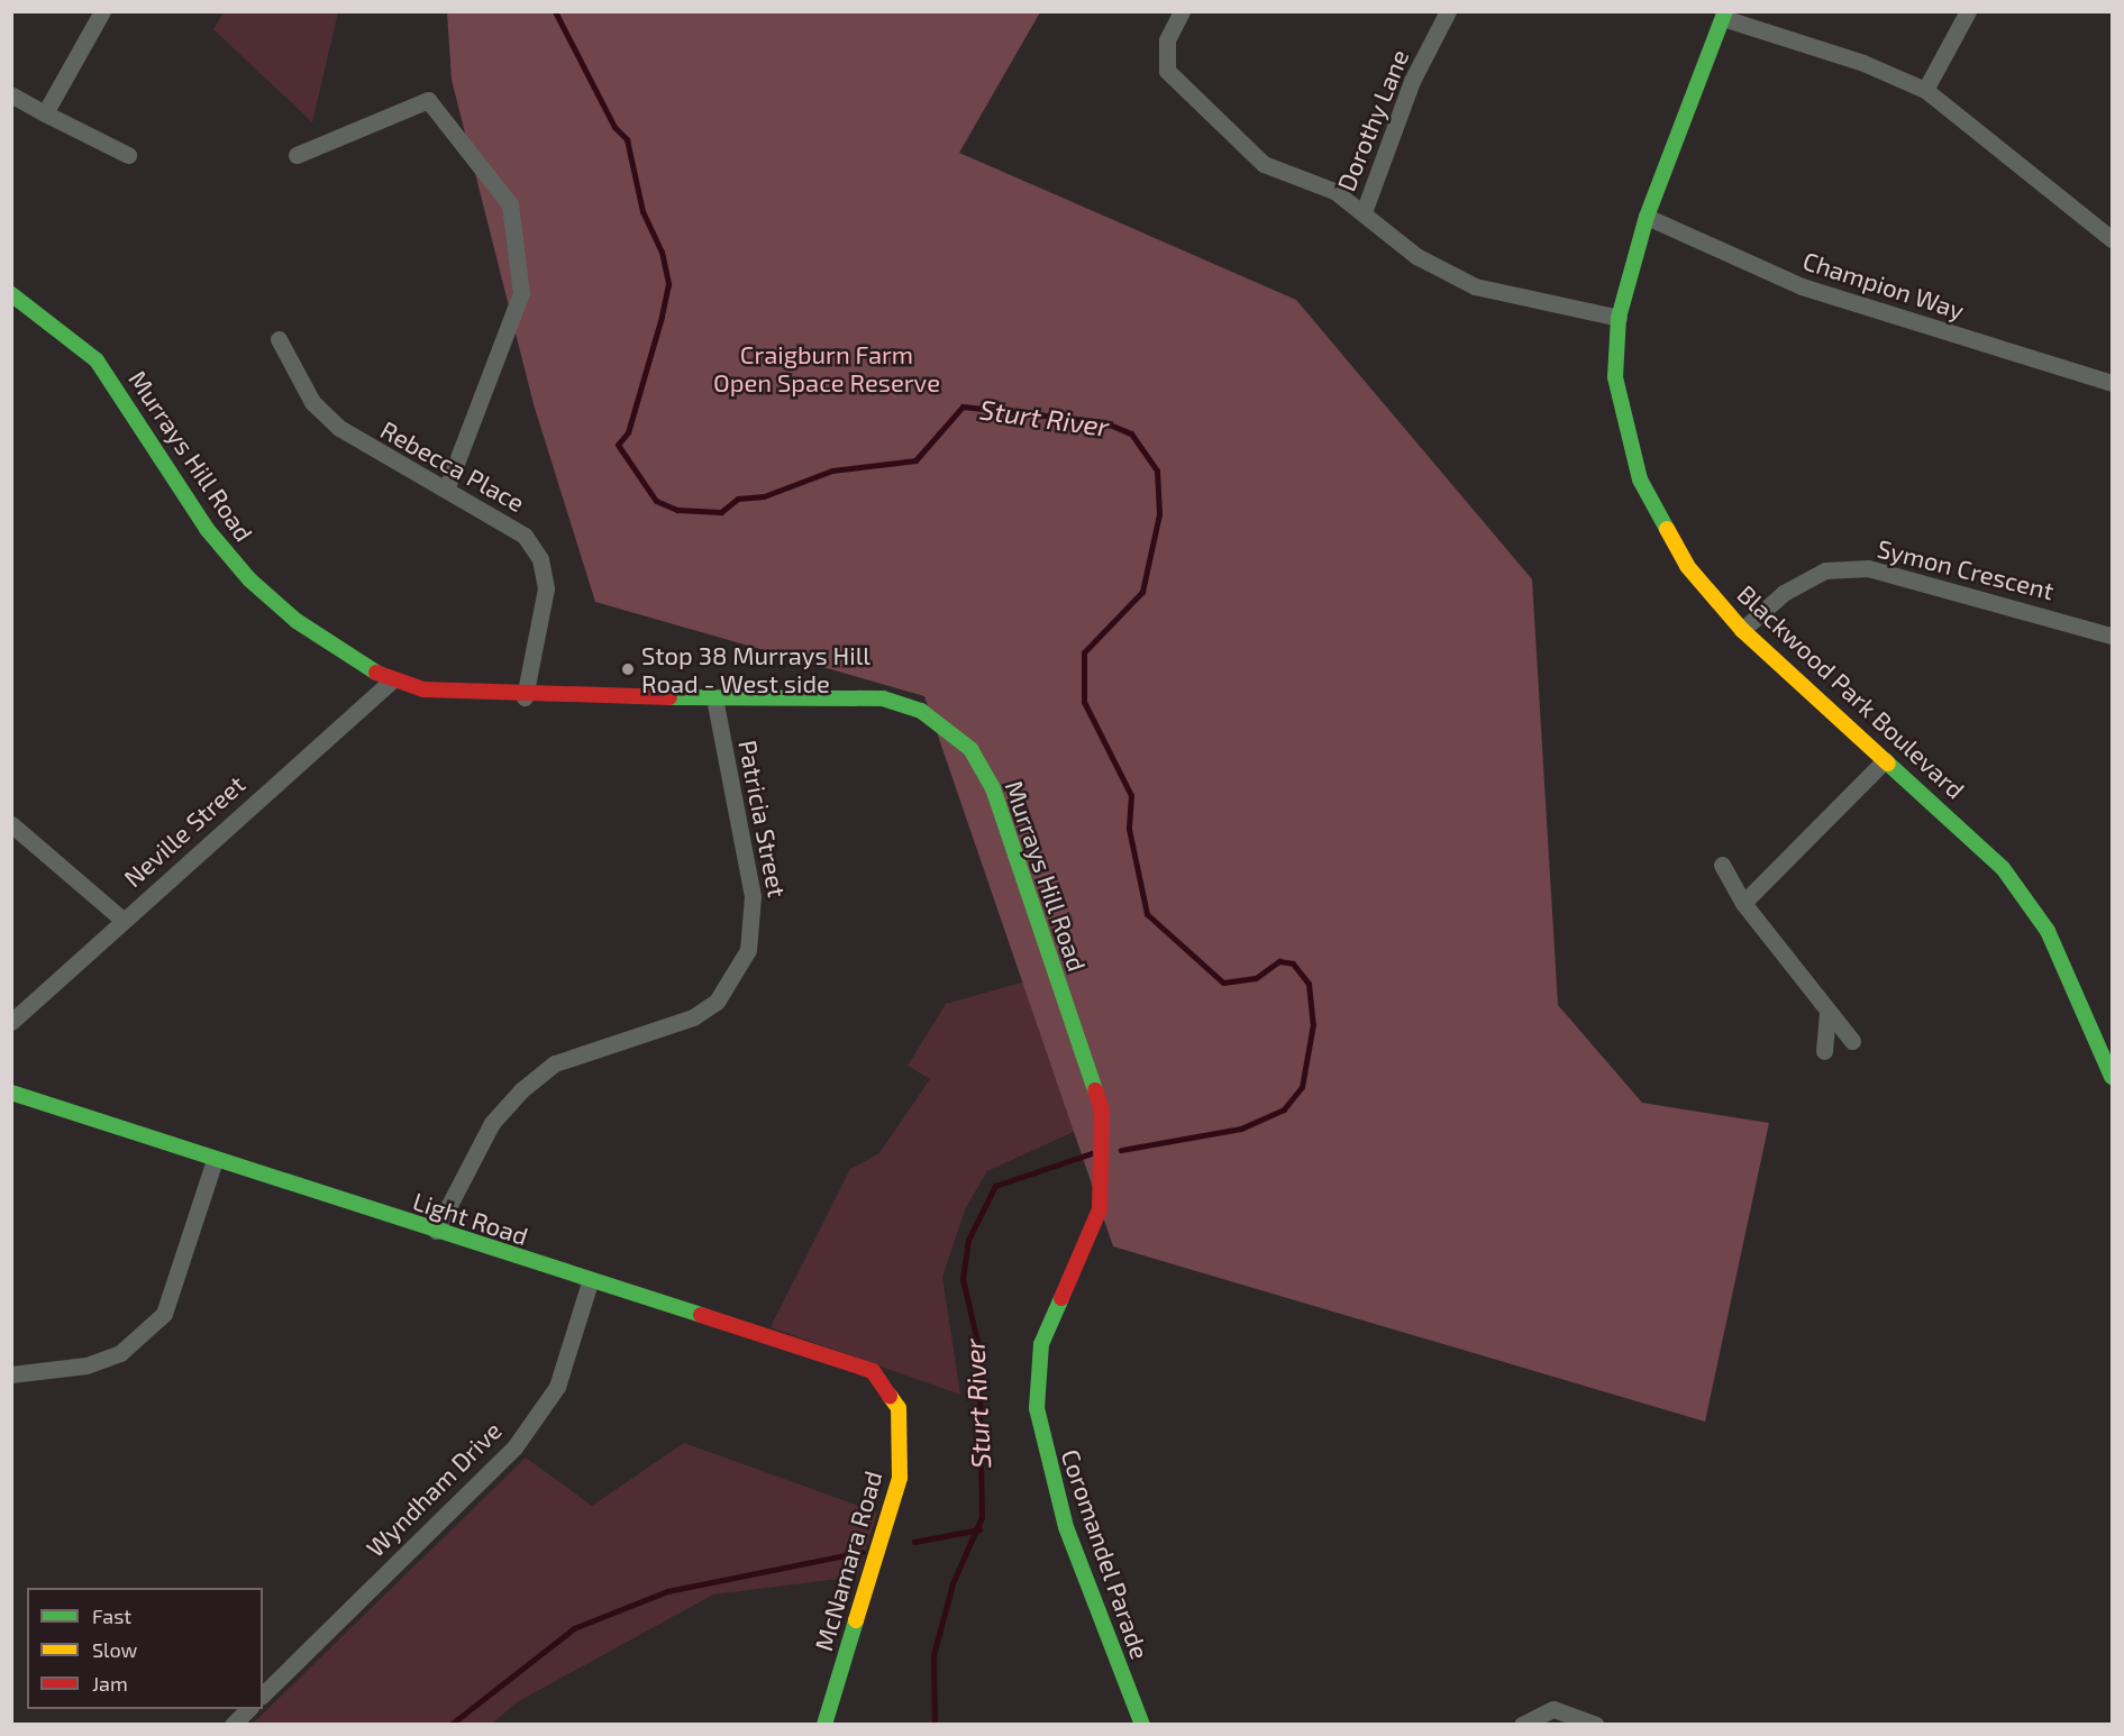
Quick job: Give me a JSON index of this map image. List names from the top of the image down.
{
  "streets": {
    "street": [
      "Dorothy Lane",
      "Champion Way",
      "Murrays Hill Road",
      "Rebecca Place",
      "Symon Crescent",
      "Blackwood Park Boulevard",
      "Patricia Street",
      "Neville Street",
      "Light Road",
      "Wyndham Drive",
      "Coromandel Parade",
      "McNamara Road"
    ]
  },
  "crossings": [
    ["Champion Way", "Blackwood Park Boulevard"],
    ["Murrays Hill Road", "Rebecca Place"],
    ["Murrays Hill Road", "Patricia Street"],
    ["Murrays Hill Road", "Neville Street"],
    ["Murrays Hill Road", "Coromandel Parade"],
    ["Symon Crescent", "Blackwood Park Boulevard"],
    ["Patricia Street", "Light Road"],
    ["Light Road", "Wyndham Drive"],
    ["Light Road", "McNamara Road"]
  ],
  "water": ["Sturt River"],
  "parks": ["Craigburn Farm Open Space Reserve"],
  "places": ["Stop 38 Murrays Hill Road - West side"],
  "legend": ["Fast", "Slow", "Jam"]
}
